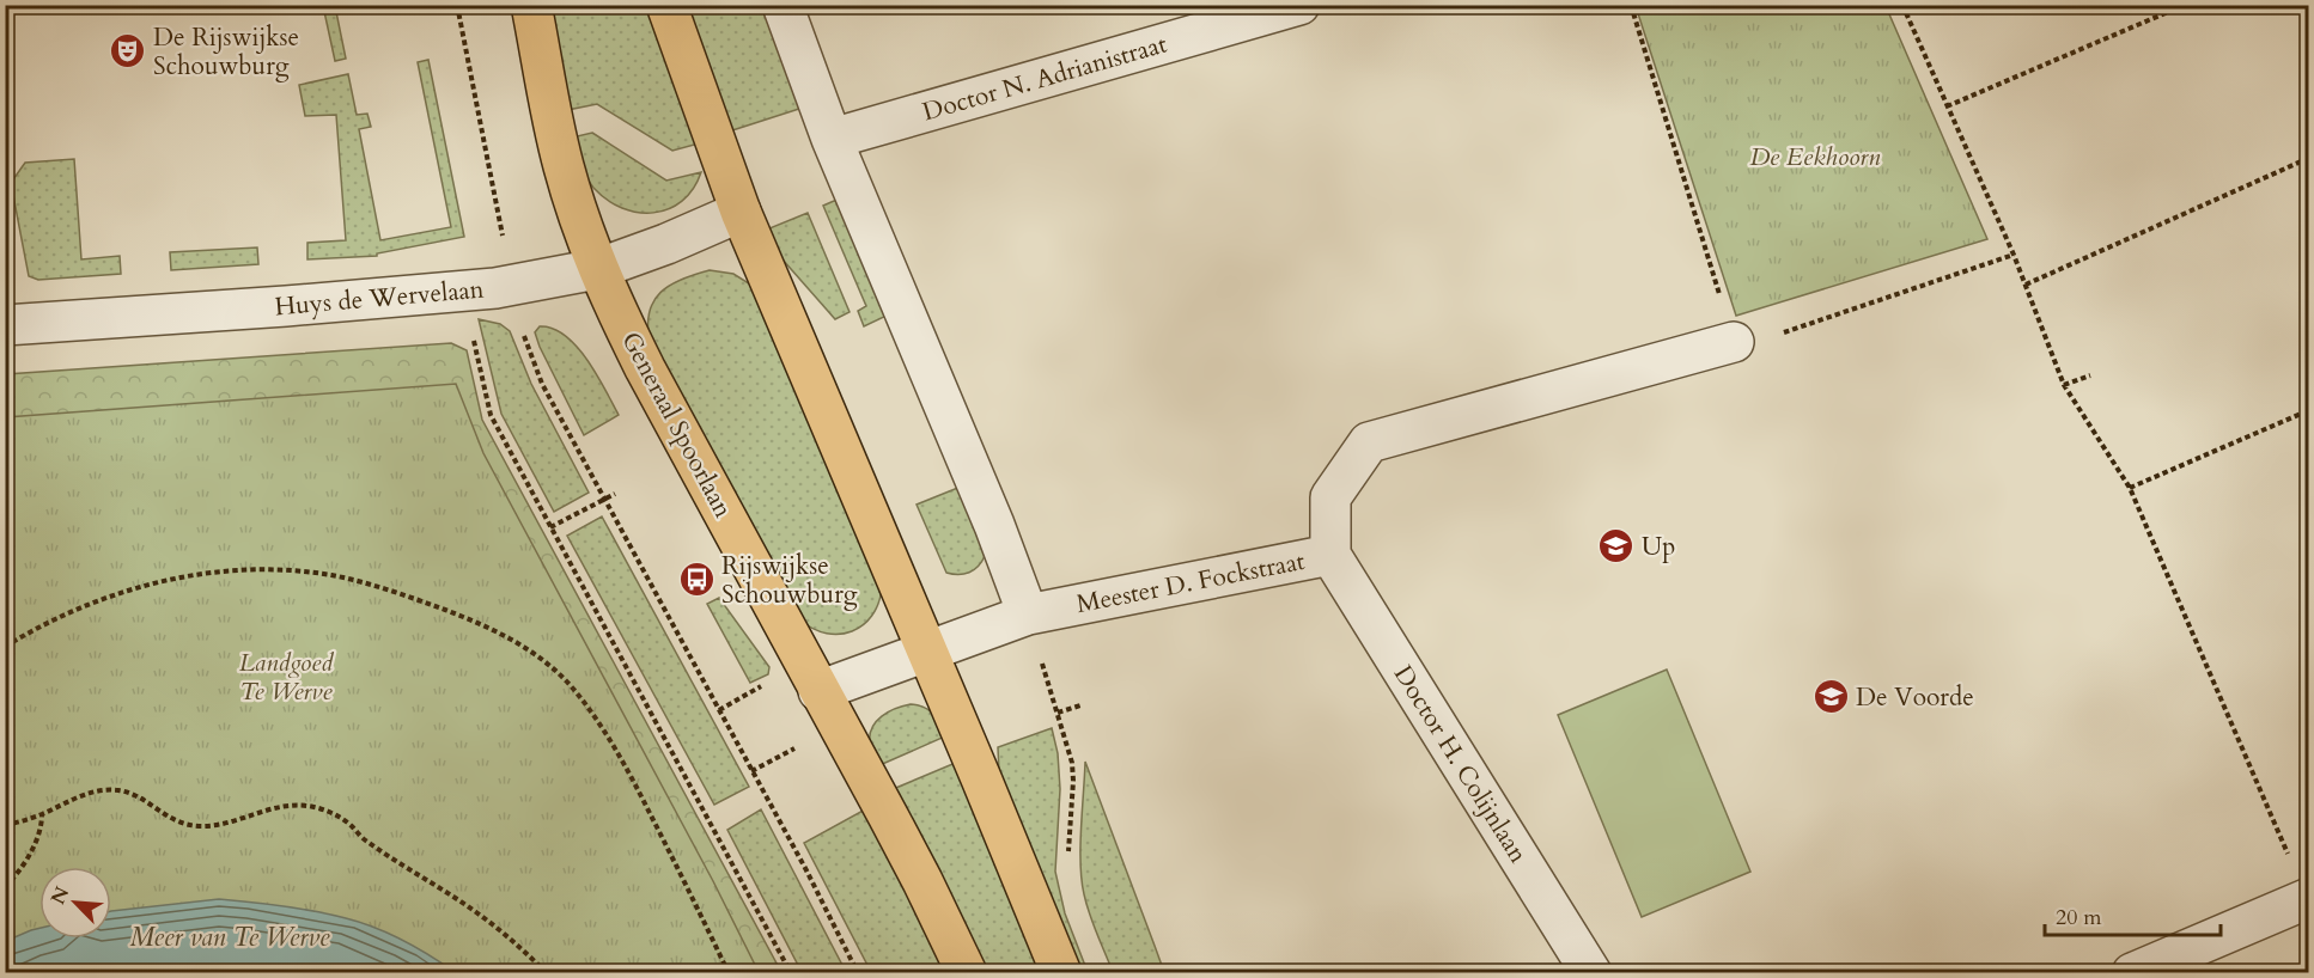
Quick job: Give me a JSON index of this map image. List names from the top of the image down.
{
  "streets": {
    "main road": ["Generaal Spoorlaan"],
    "street": [
      "Doctor N. Adrianistraat",
      "Huys de Wervelaan",
      "Meester D. Fockstraat",
      "Doctor H. Colijnlaan"
    ]
  },
  "crossings": [
    ["Huys de Wervelaan", "Generaal Spoorlaan"],
    ["Generaal Spoorlaan", "Meester D. Fockstraat"],
    ["Meester D. Fockstraat", "Doctor H. Colijnlaan"]
  ],
  "water": ["Meer van Te Werve"],
  "parks": ["De Eekhoorn", "Landgoed Te Werve"],
  "places": {
    "theatre": ["De Rijswijkse Schouwburg"],
    "school or university": ["Up", "De Voorde"],
    "bus stop": ["Rijswijkse Schouwburg"]
  },
  "scale_bar": "20 m",
  "north": "top left"
}
